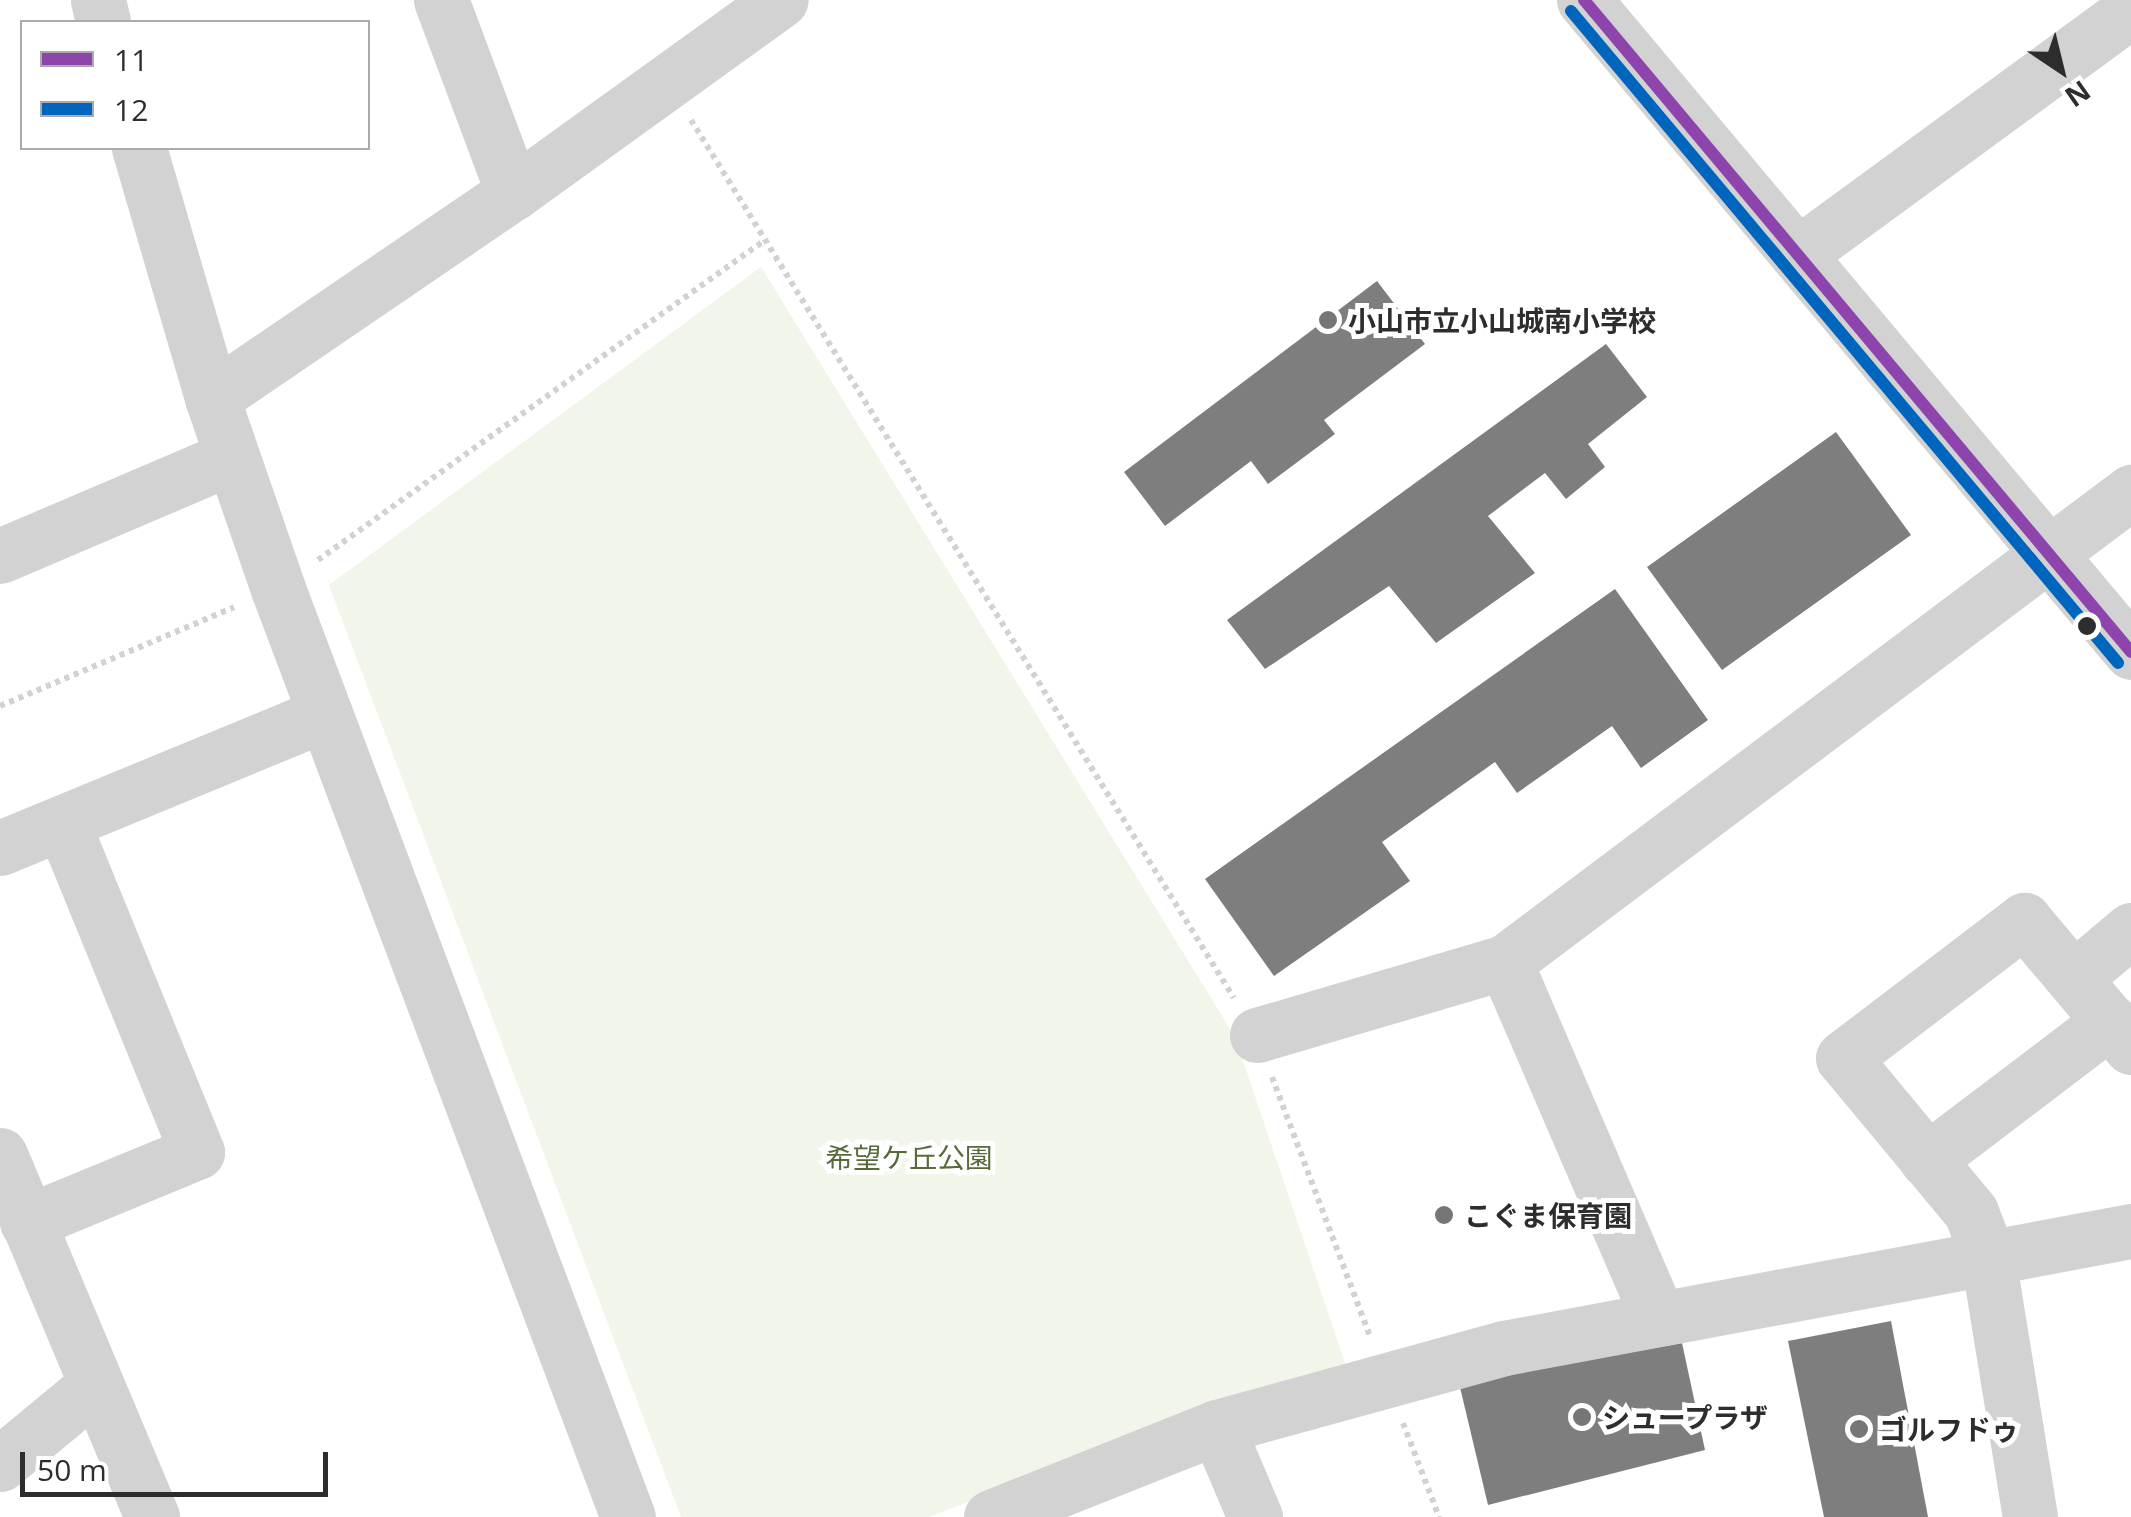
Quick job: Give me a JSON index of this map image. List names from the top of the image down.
{
  "parks": ["希望ケ丘公園"],
  "places": [
    "小山市立小山城南小学校",
    "こぐま保育園",
    "シュープラザ",
    "ゴルフドゥ"
  ],
  "lines": ["transit line 11", "transit line 12"],
  "legend": ["11", "12"],
  "scale_bar": "50 m",
  "north": "bottom right"
}
